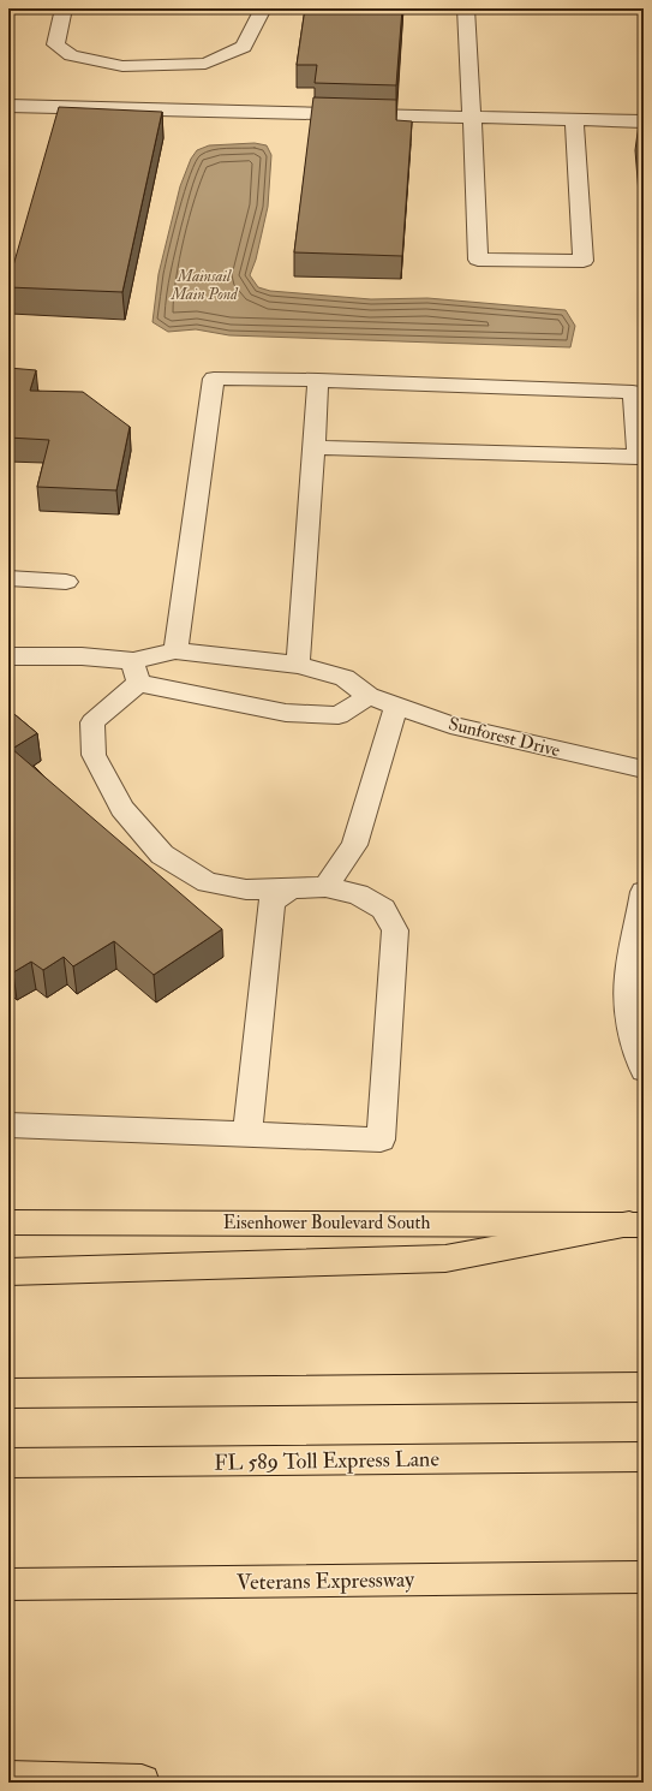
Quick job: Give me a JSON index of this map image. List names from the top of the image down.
{
  "streets": {
    "main road": ["Eisenhower Boulevard South", "FL 589 Toll Express Lane", "Veterans Expressway"],
    "lane": ["Sunforest Drive"]
  },
  "water": ["Mainsail Main Pond"]
}
